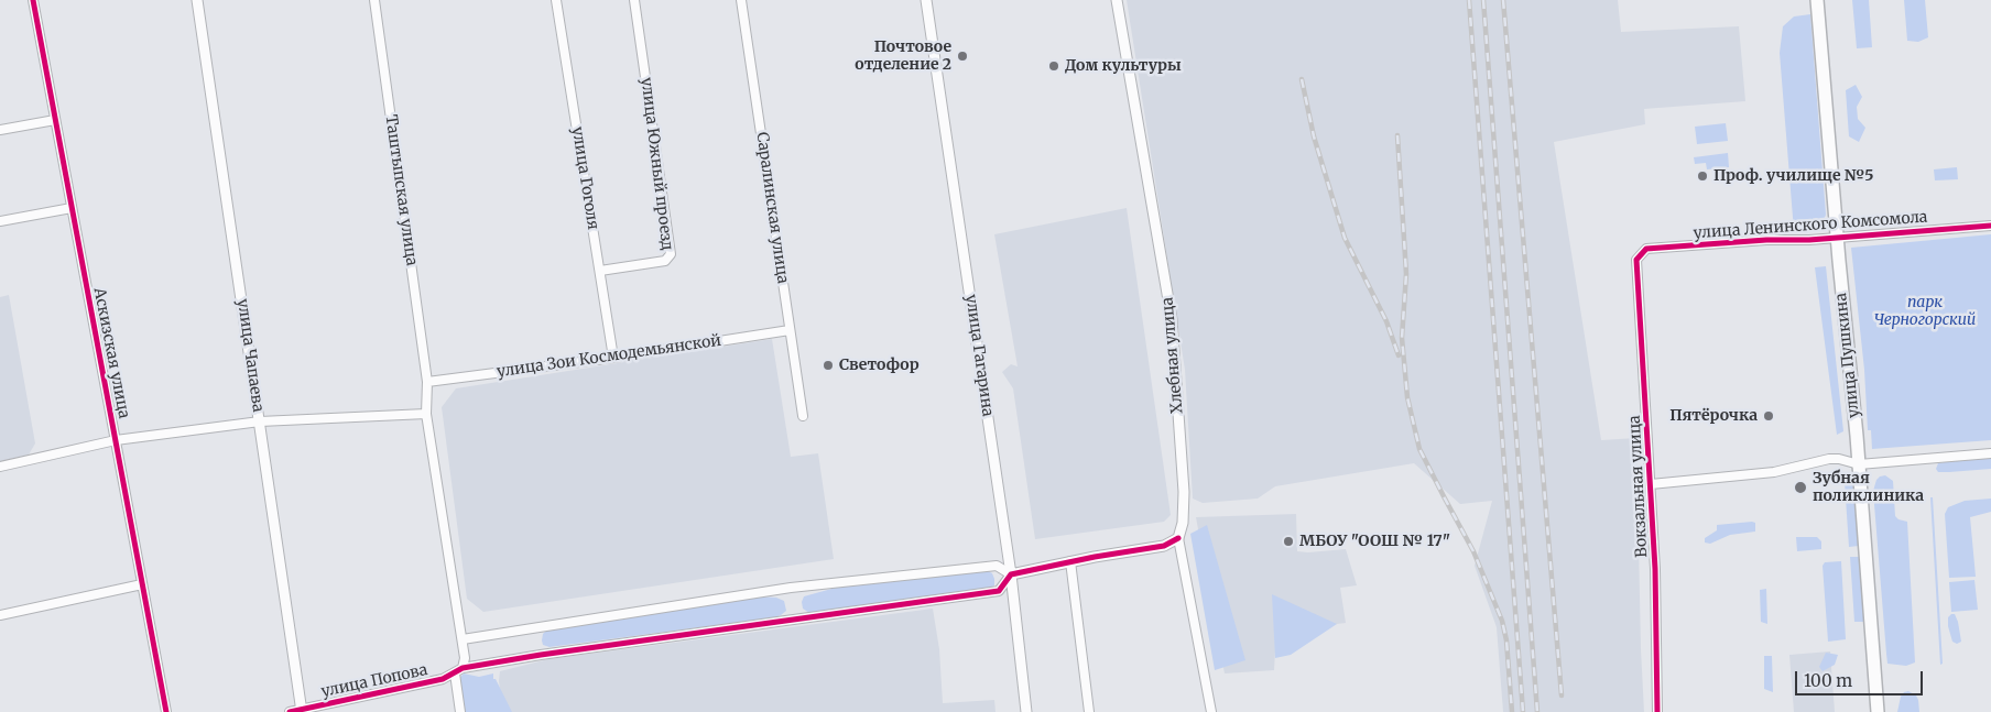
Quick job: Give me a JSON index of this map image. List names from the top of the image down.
{
  "streets": {
    "main road": ["улица Пушкина"],
    "street": [
      "улица Южный проезд",
      "улица Гоголя",
      "Таштыпская улица",
      "Саралинская улица",
      "улица Ленинского Комсомола",
      "Аскизская улица",
      "улица Чапаева",
      "улица Гагарина",
      "Хлебная улица",
      "улица Зои Космодемьянской",
      "Вокзальная улица",
      "улица Попова"
    ]
  },
  "crossings": [
    ["улица Южный проезд", "улица Гоголя"],
    ["улица Гоголя", "улица Зои Космодемьянской"],
    ["Таштыпская улица", "улица Зои Космодемьянской"],
    ["Таштыпская улица", "улица Попова"],
    ["Саралинская улица", "улица Зои Космодемьянской"],
    ["улица Ленинского Комсомола", "улица Пушкина"],
    ["улица Ленинского Комсомола", "Вокзальная улица"],
    ["улица Чапаева", "улица Попова"],
    ["улица Гагарина", "улица Попова"]
  ],
  "parks": ["парк Черногорский"],
  "places": [
    "Почтовое отделение 2",
    "Дом культуры",
    "Проф. училище №5",
    "Светофор",
    "Пятёрочка",
    "Зубная поликлиника",
    "МБОУ \"ООШ № 17\""
  ],
  "scale_bar": "100 m"
}
